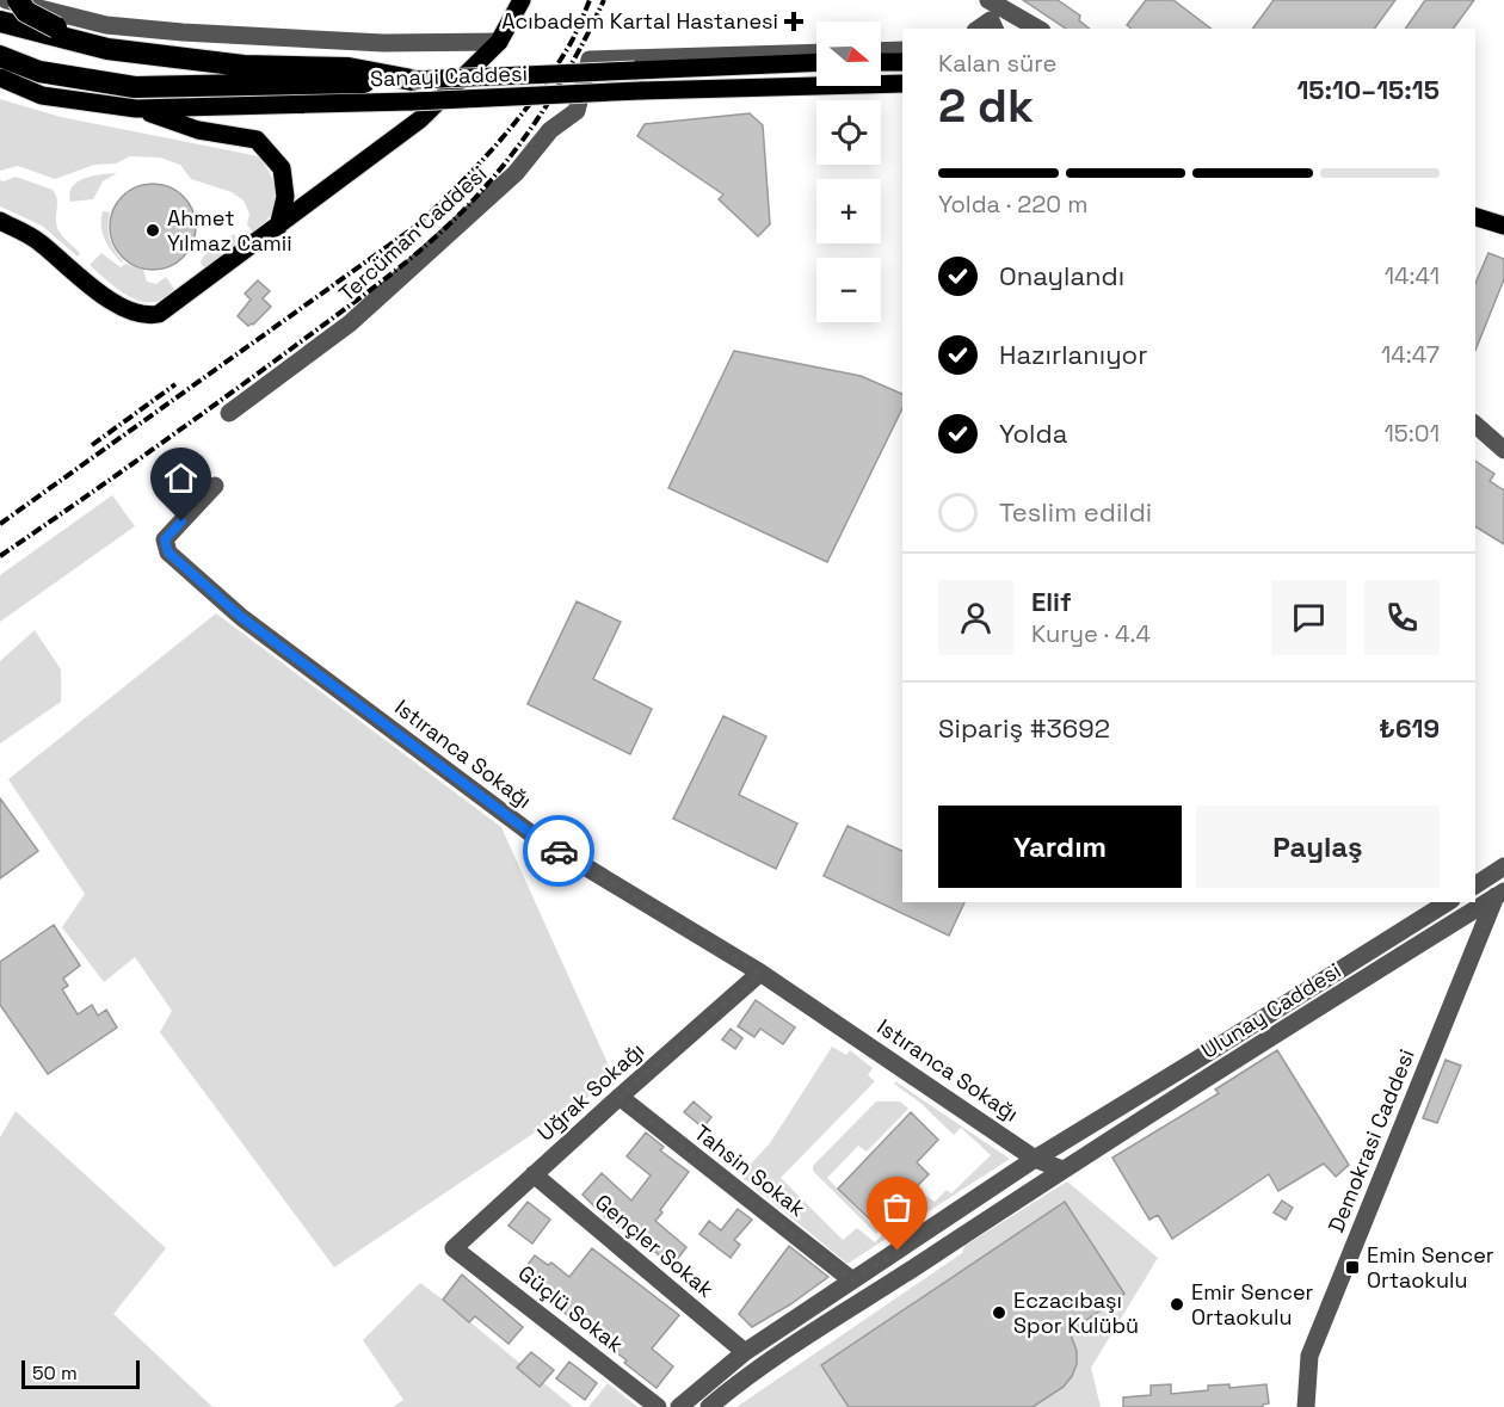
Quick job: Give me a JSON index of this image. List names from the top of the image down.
{
  "streets": {
    "main road": ["Sanayi Caddesi"],
    "street": [
      "Tercüman Caddesi",
      "Istıranca Sokağı",
      "Ulunay Caddesi",
      "Uğrak Sokağı",
      "Demokrasi Caddesi",
      "Tahsin Sokak",
      "Gençler Sokak",
      "Güçlü Sokak"
    ]
  },
  "crossings": [
    ["Istıranca Sokağı", "Ulunay Caddesi"],
    ["Istıranca Sokağı", "Uğrak Sokağı"],
    ["Ulunay Caddesi", "Demokrasi Caddesi"],
    ["Ulunay Caddesi", "Tahsin Sokak"],
    ["Ulunay Caddesi", "Gençler Sokak"],
    ["Uğrak Sokağı", "Tahsin Sokak"],
    ["Uğrak Sokağı", "Gençler Sokak"],
    ["Uğrak Sokağı", "Güçlü Sokak"]
  ],
  "places": {
    "health": ["Acıbadem Kartal Hastanesi"],
    "other": ["Ahmet Yılmaz Camii", "Emir Sencer Ortaokulu", "Eczacıbaşı Spor Kulübü"],
    "transit": ["Emin Sencer Ortaokulu"]
  },
  "scale_bar": "50 m",
  "north": "right",
  "page": {
    "map_buttons": ["+", "−"],
    "heading": ["2 dk", "Kalan süre", "15:10–15:15"],
    "panel": [
      "Elif",
      "Kurye · 4.4",
      "Sipariş #3692",
      "₺619"
    ],
    "bar": "Yolda · 220 m",
    "list": [
      ["Onaylandı", "14:41"],
      ["Hazırlanıyor", "14:47"],
      ["Yolda", "15:01"],
      "Teslim edildi"
    ],
    "buttons": ["Yardım", "Paylaş"],
    "scale": "50 m"
  }
}
